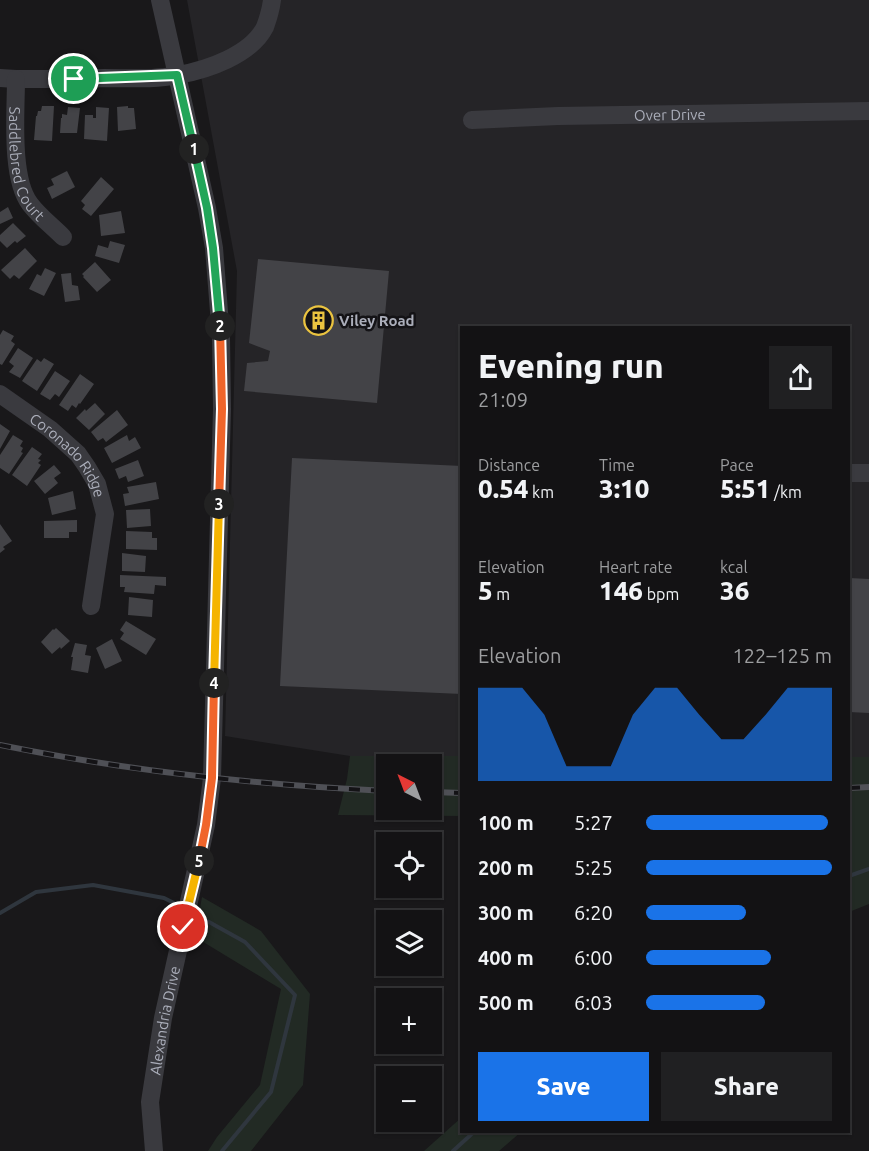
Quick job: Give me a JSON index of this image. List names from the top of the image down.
{
  "streets": {
    "street": [
      "Over Drive",
      "Saddlebred Court",
      "Coronado Ridge",
      "Alexandria Drive"
    ]
  },
  "places": {
    "building": ["Viley Road"]
  },
  "north": "top left",
  "page": {
    "pins": [
      "1",
      "2",
      "3",
      "4",
      "5"
    ],
    "heading": ["Evening run", "21:09"],
    "stats": [
      ["Distance", "0.54 km"],
      ["Time", "3:10"],
      ["Pace", "5:51 /km"],
      ["Elevation", "5 m"],
      ["Heart rate", "146 bpm"],
      ["kcal", "36"]
    ],
    "chart": ["Elevation", "122–125 m"],
    "map_buttons": ["+", "−"],
    "list": [
      {
        "name": "100 m",
        "note": "5:27"
      },
      {
        "name": "200 m",
        "note": "5:25"
      },
      {
        "name": "300 m",
        "note": "6:20"
      },
      {
        "name": "400 m",
        "note": "6:00"
      },
      {
        "name": "500 m",
        "note": "6:03"
      }
    ],
    "buttons": ["Save", "Share"]
  }
}
